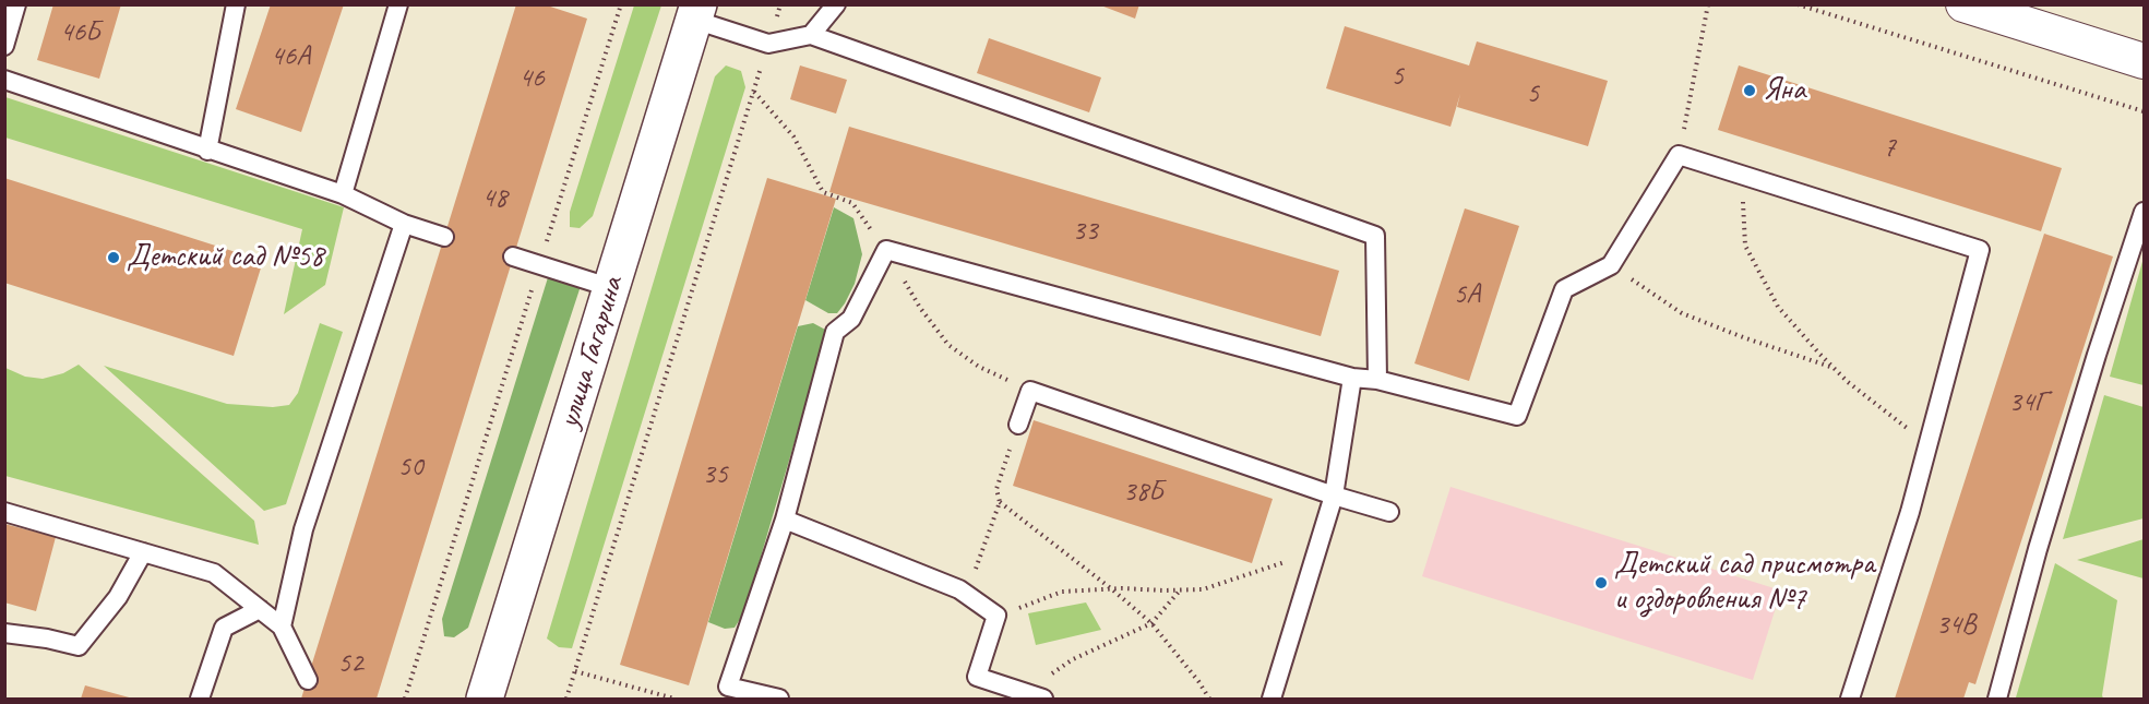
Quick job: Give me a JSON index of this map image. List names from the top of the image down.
{
  "streets": {
    "main road": ["улица Гагарина"]
  },
  "places": ["Яна", "Детский сад №58", "Детский сад присмотра и оздоровления №7"],
  "house_numbers": [
    "46Б",
    "46А",
    "5",
    "46",
    "5",
    "7",
    "48",
    "33",
    "5А",
    "34Г",
    "50",
    "35",
    "38Б",
    "34В",
    "52"
  ]
}
